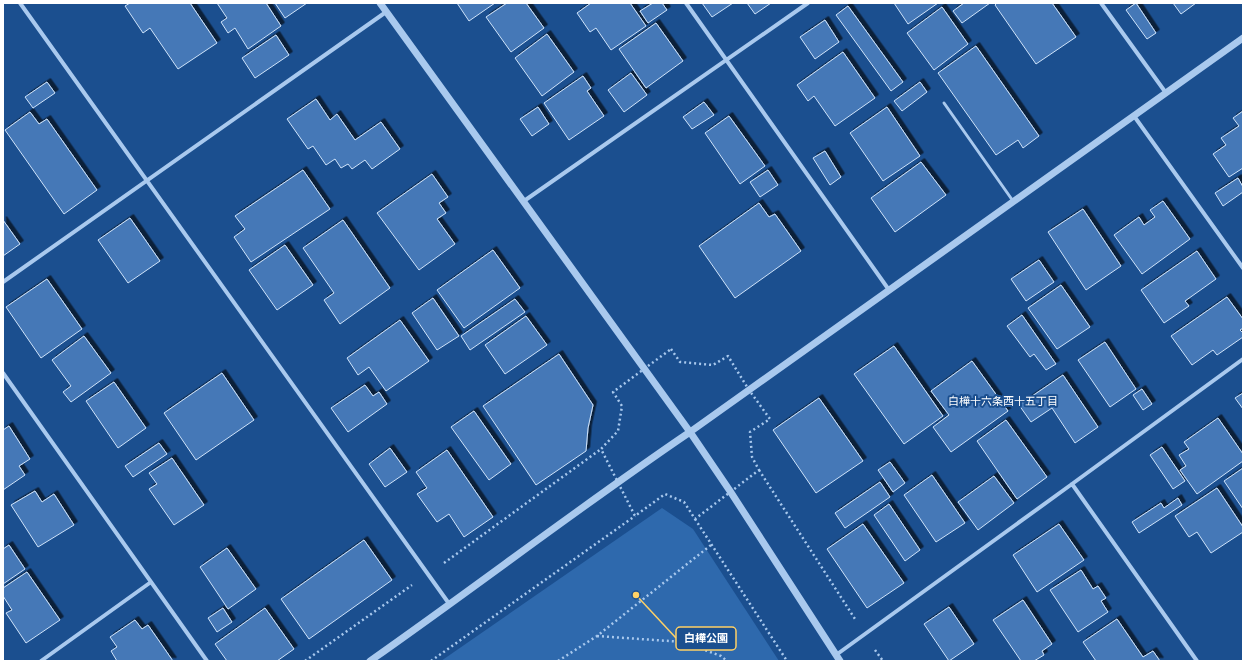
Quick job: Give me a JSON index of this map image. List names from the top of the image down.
{
  "districts": ["白樺十六条西十五丁目"],
  "places": ["白樺公園"]
}
